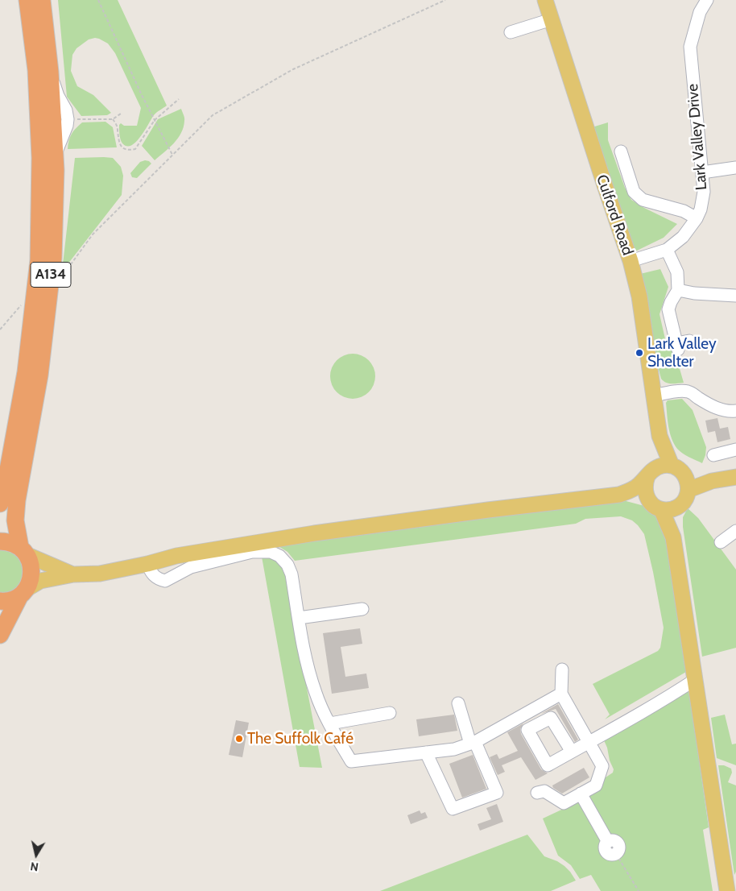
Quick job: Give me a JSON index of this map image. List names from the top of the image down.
{
  "streets": {
    "highway": ["A134"],
    "main road": ["Culford Road"],
    "street": ["Lark Valley Drive"]
  },
  "crossings": [
    ["Lark Valley Drive", "Culford Road"]
  ],
  "places": ["Lark Valley Shelter", "The Suffolk Café"],
  "north": "bottom"
}
